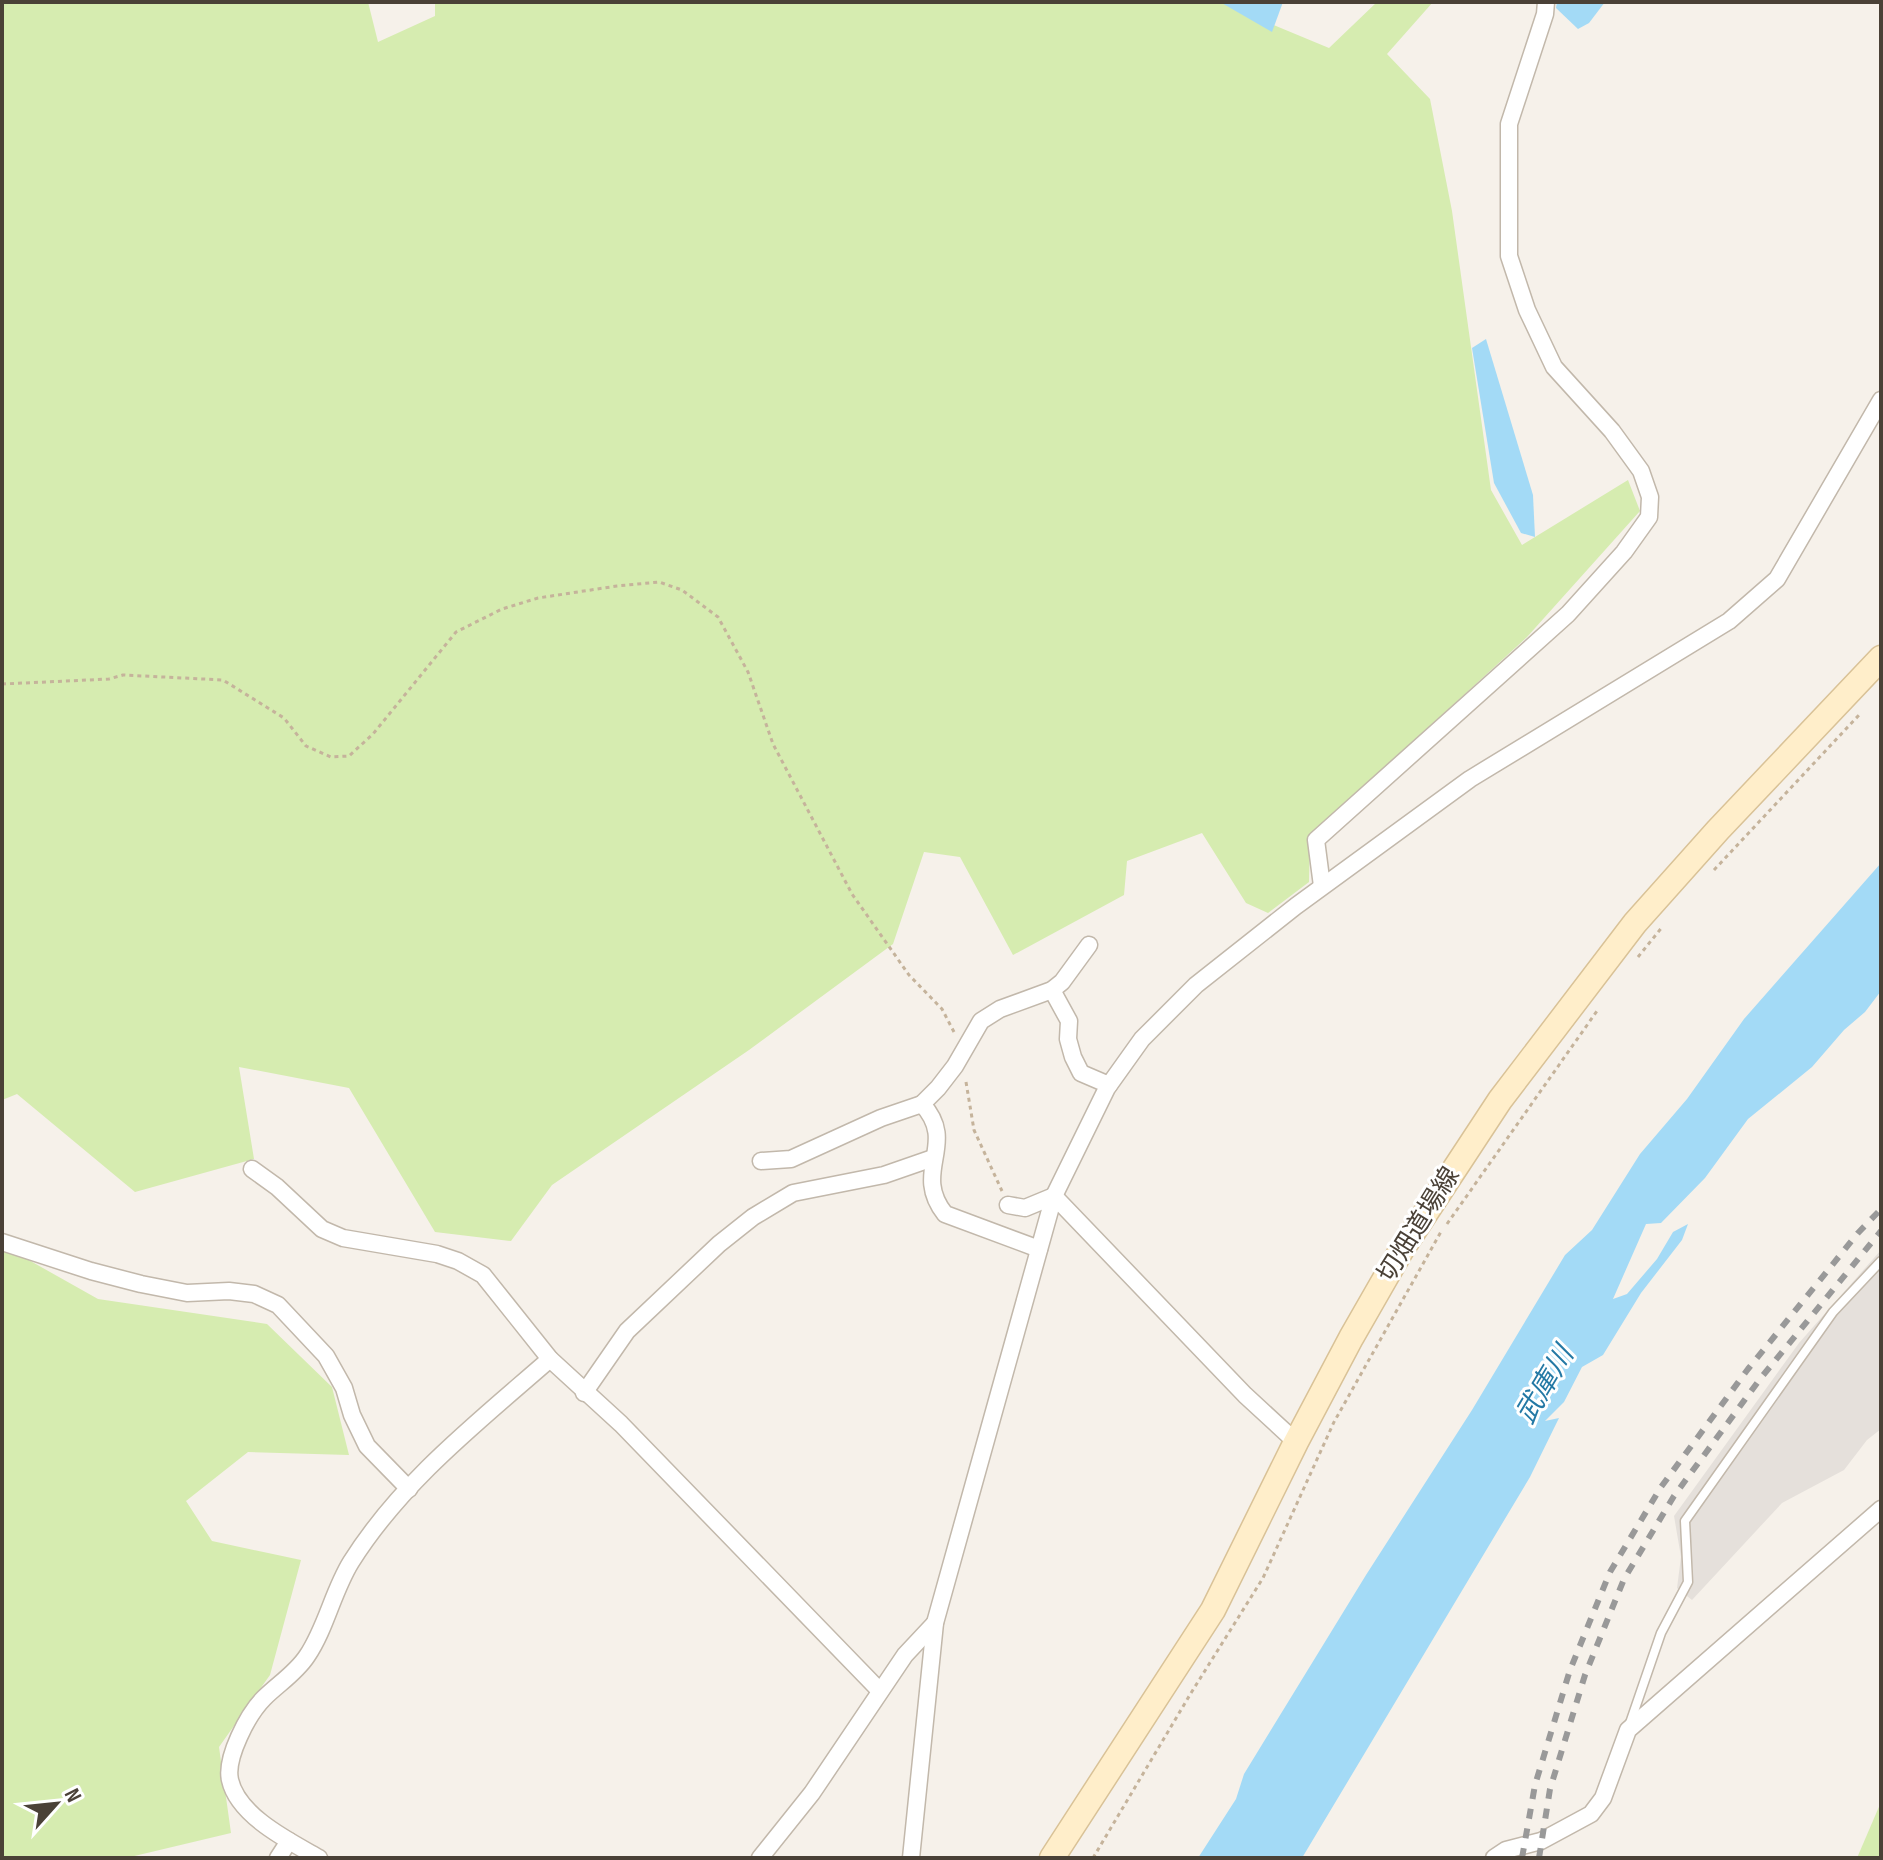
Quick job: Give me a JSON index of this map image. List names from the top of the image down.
{
  "streets": {
    "main road": ["切畑道場線"]
  },
  "water": ["武庫川"],
  "north": "top right"
}
